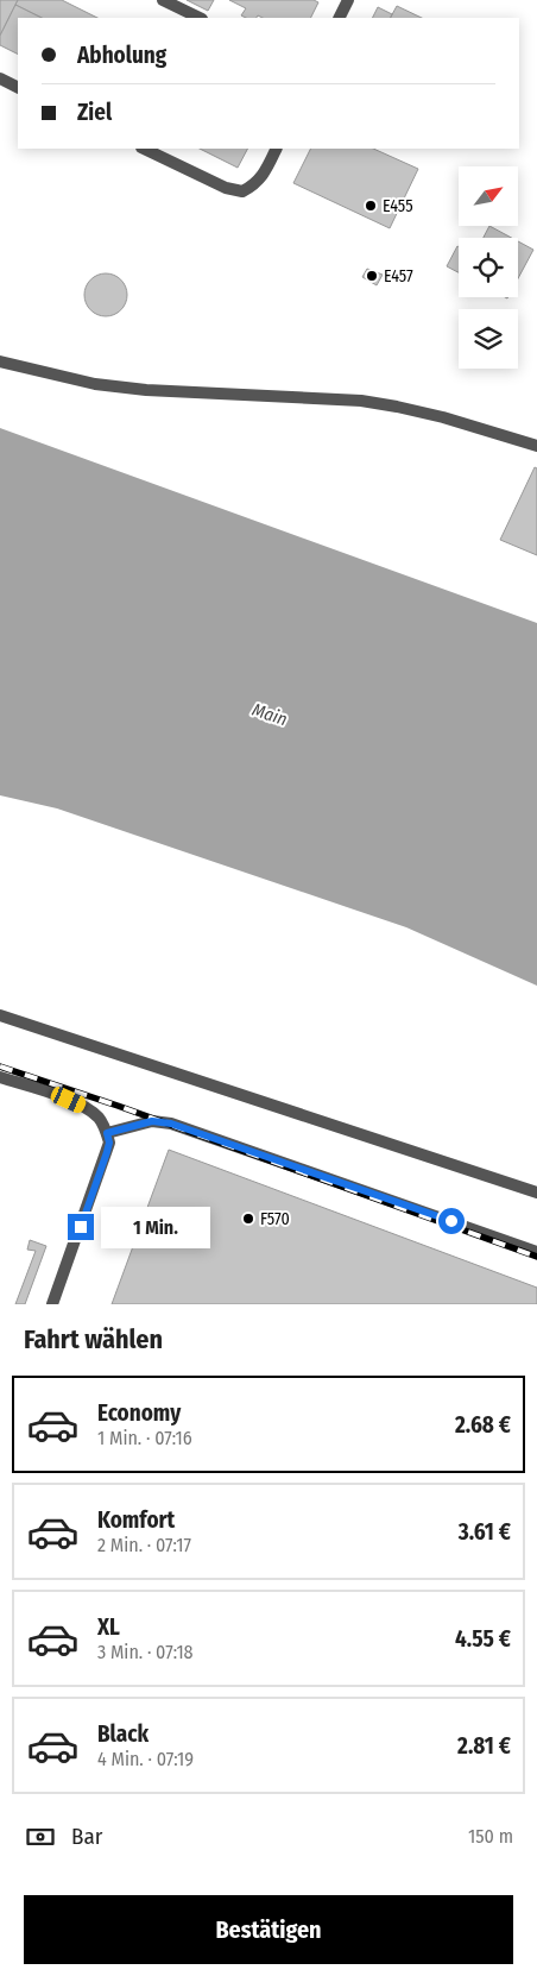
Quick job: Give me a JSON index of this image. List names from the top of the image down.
{
  "water": ["Main"],
  "places": ["E455", "E457", "F570"],
  "north": "top right",
  "page": {
    "banner": ["Abholung", "Ziel"],
    "bubble": "1 Min.",
    "heading": "Fahrt wählen",
    "list": [
      {
        "name": "Economy",
        "note": "1 Min. · 07:16",
        "value": "2.68 €"
      },
      {
        "name": "Komfort",
        "note": "2 Min. · 07:17",
        "value": "3.61 €"
      },
      {
        "name": "XL",
        "note": "3 Min. · 07:18",
        "value": "4.55 €"
      },
      {
        "name": "Black",
        "note": "4 Min. · 07:19",
        "value": "2.81 €"
      }
    ],
    "pay": ["Bar", "150 m"],
    "buttons": "Bestätigen"
  }
}
